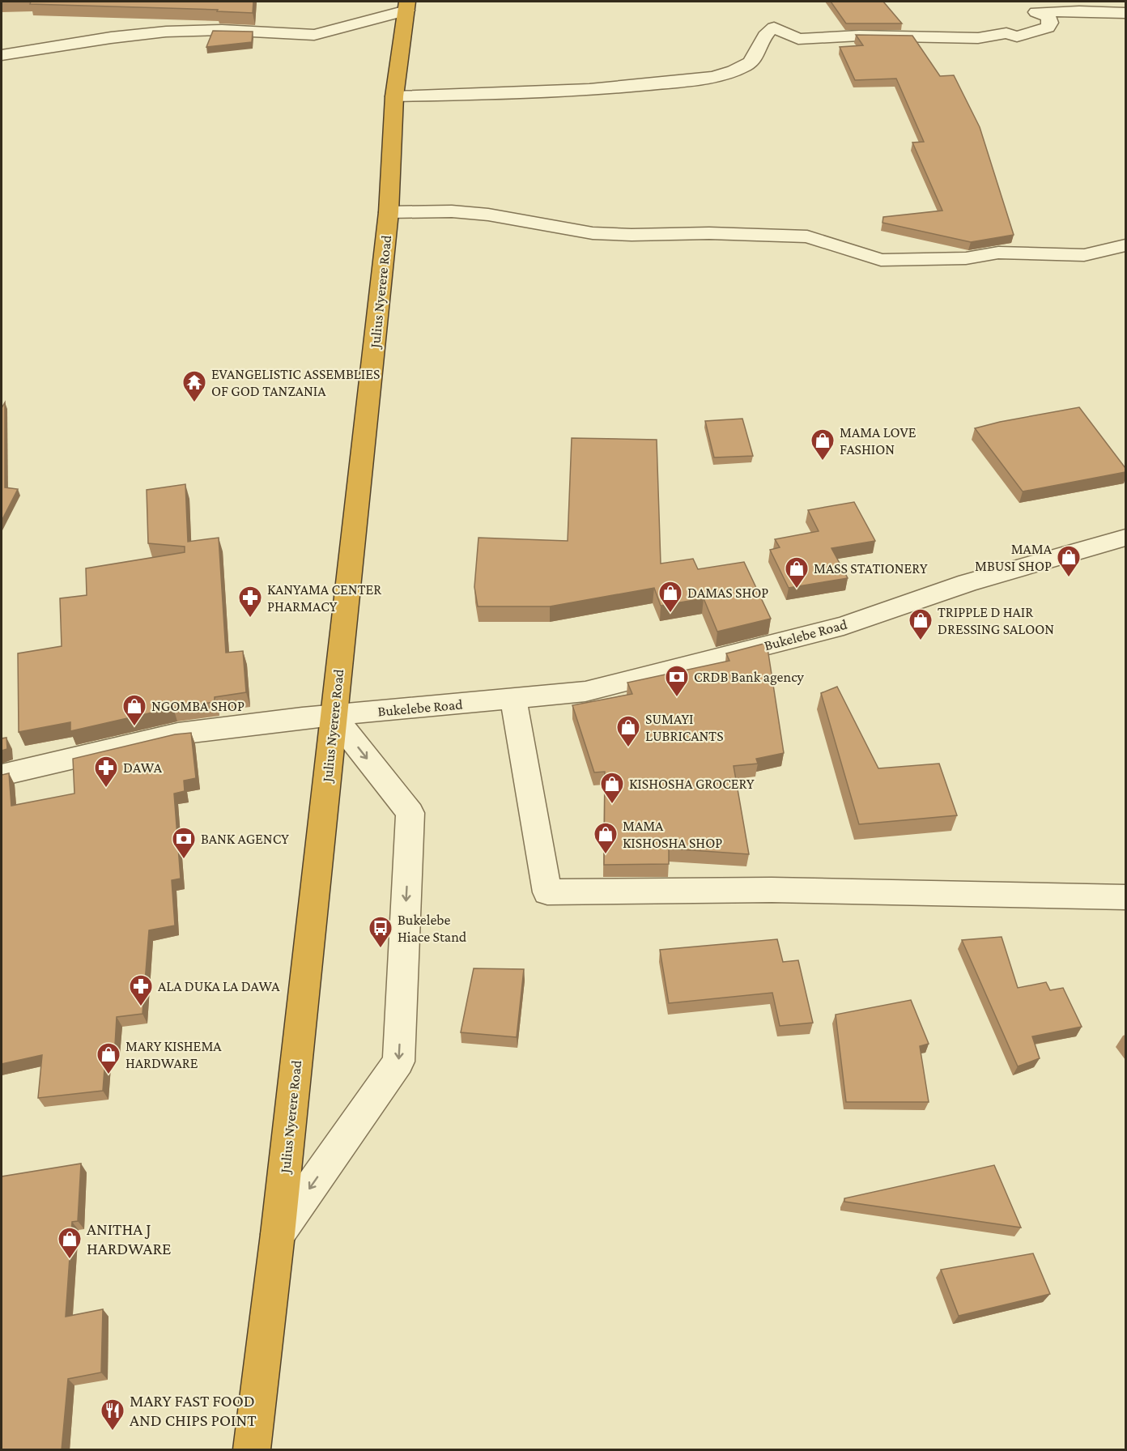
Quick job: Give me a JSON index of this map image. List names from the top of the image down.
{
  "streets": {
    "highway": ["Julius Nyerere Road"],
    "street": ["Bukelebe Road"]
  },
  "crossings": [
    ["Julius Nyerere Road", "Bukelebe Road"]
  ],
  "places": {
    "temple": ["EVANGELISTIC ASSEMBLIES OF GOD TANZANIA"],
    "shop": [
      "MAMA LOVE FASHION",
      "MAMA MBUSI SHOP",
      "MASS STATIONERY",
      "DAMAS SHOP",
      "TRIPPLE D HAIR DRESSING SALOON",
      "NGOMBA SHOP",
      "SUMAYI LUBRICANTS",
      "KISHOSHA GROCERY",
      "MAMA KISHOSHA SHOP",
      "MARY KISHEMA HARDWARE",
      "ANITHA J HARDWARE"
    ],
    "pharmacy": ["KANYAMA CENTER PHARMACY", "DAWA", "ALA DUKA LA DAWA"],
    "bank": ["CRDB Bank agency", "BANK AGENCY"],
    "bus stop": ["Bukelebe Hiace Stand"],
    "restaurant": ["MARY FAST FOOD AND CHIPS POINT"]
  }
}
